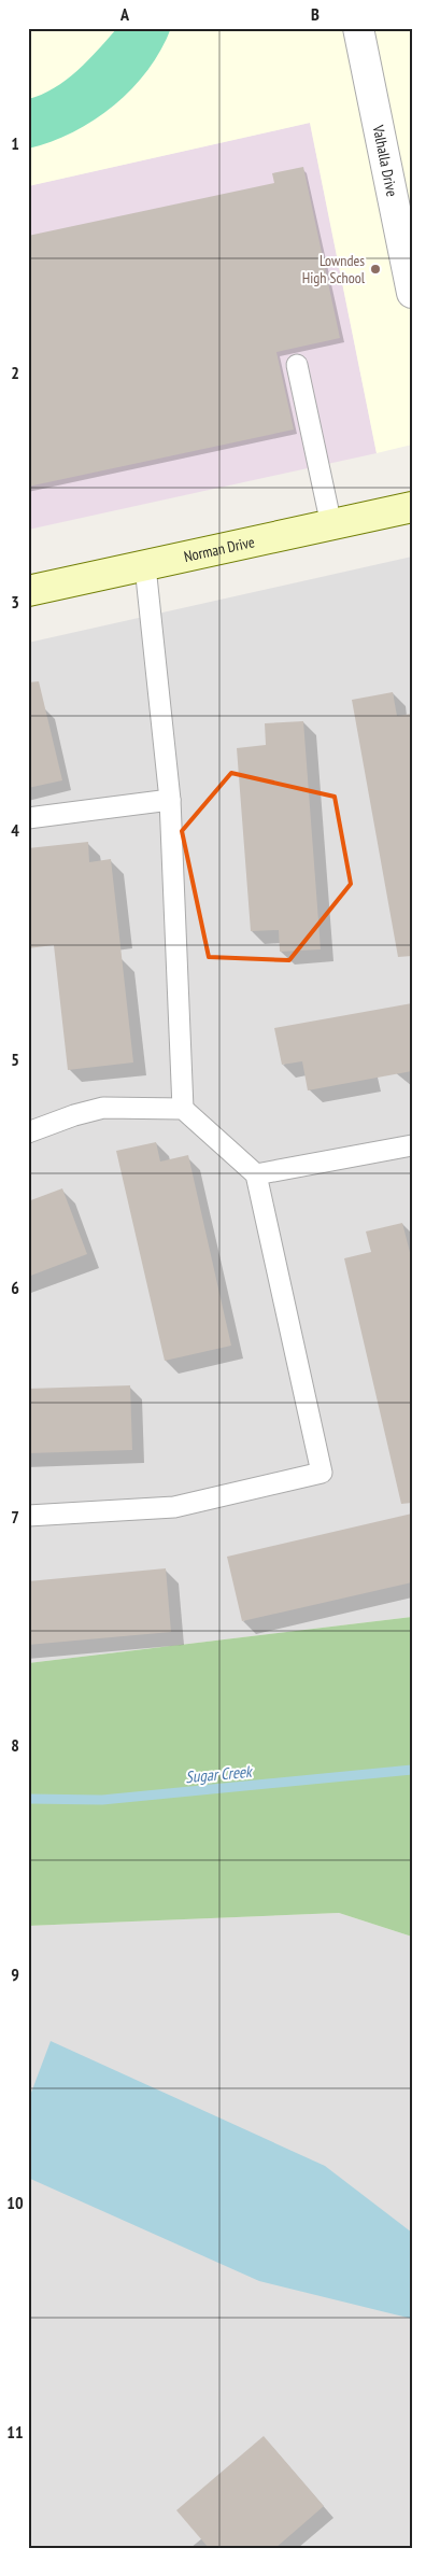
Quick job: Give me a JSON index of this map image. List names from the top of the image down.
{
  "streets": {
    "street": ["Valhalla Drive", "Norman Drive"]
  },
  "water": ["Sugar Creek"],
  "places": ["Lowndes High School"],
  "grid": {
    "columns": ["A", "B"],
    "rows": [
      "1",
      "2",
      "3",
      "4",
      "5",
      "6",
      "7",
      "8",
      "9",
      "10",
      "11"
    ]
  }
}
